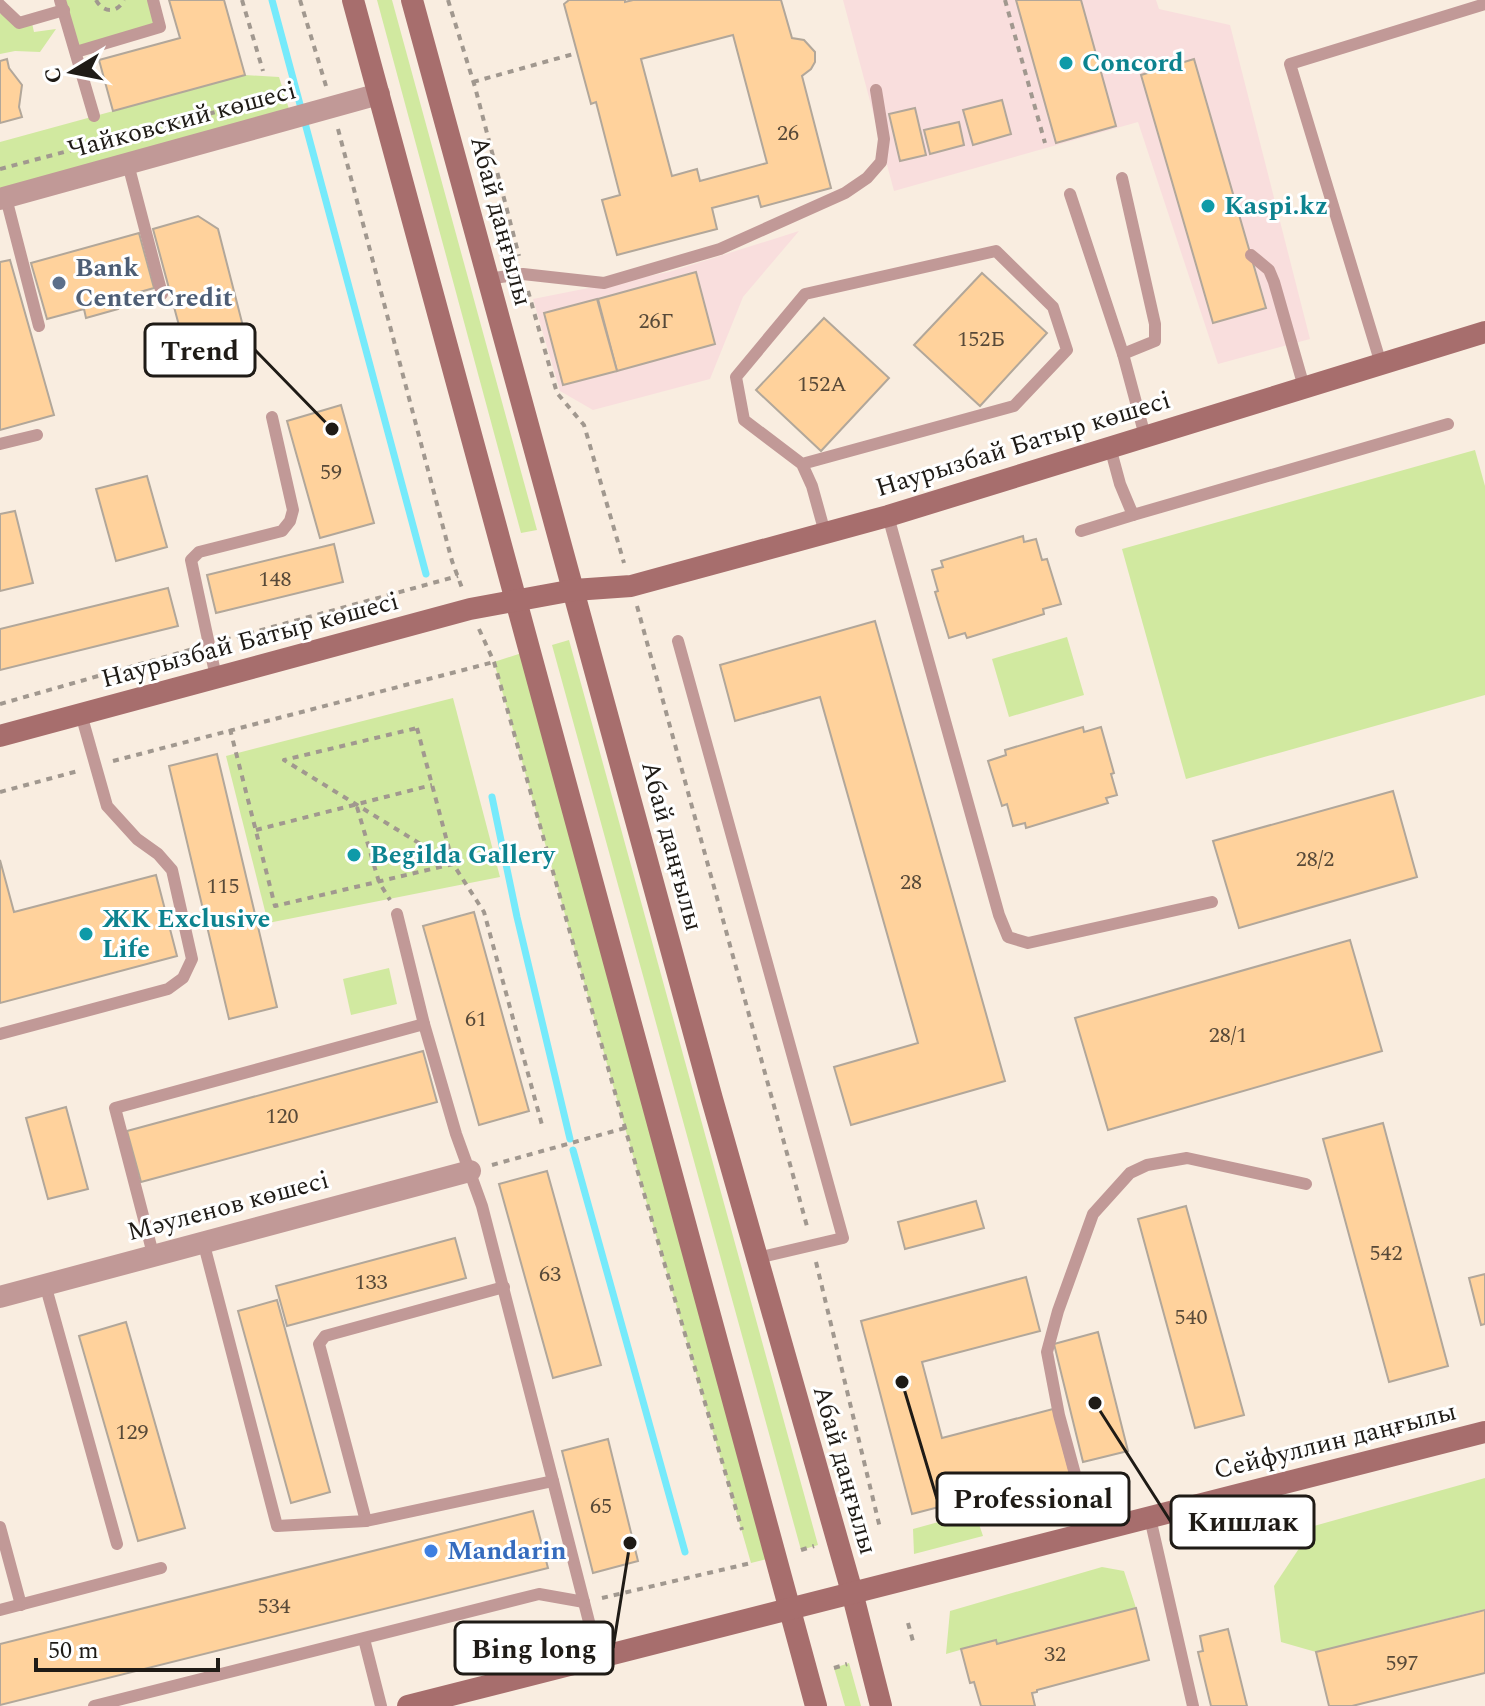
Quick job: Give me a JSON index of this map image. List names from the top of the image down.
{
  "streets": {
    "main road": ["Абай даңғылы", "Наурызбай Батыр көшесі", "Сейфуллин даңғылы"],
    "street": ["Чайковский көшесі", "Мәуленов көшесі"]
  },
  "crossings": [
    ["Абай даңғылы", "Наурызбай Батыр көшесі"],
    ["Абай даңғылы", "Сейфуллин даңғылы"]
  ],
  "places": [
    "Concord",
    "Kaspi.kz",
    "Bank CenterCredit",
    "Trend",
    "Begilda Gallery",
    "ЖК Exclusive Life",
    "Professional",
    "Кишлак",
    "Bing long",
    "Mandarin"
  ],
  "house_numbers": [
    "26",
    "26Г",
    "152Б",
    "152А",
    "59",
    "148",
    "28/2",
    "28",
    "115",
    "61",
    "28/1",
    "120",
    "542",
    "63",
    "133",
    "540",
    "129",
    "65",
    "534",
    "32",
    "597"
  ],
  "scale_bar": "50 m",
  "north": "left"
}
